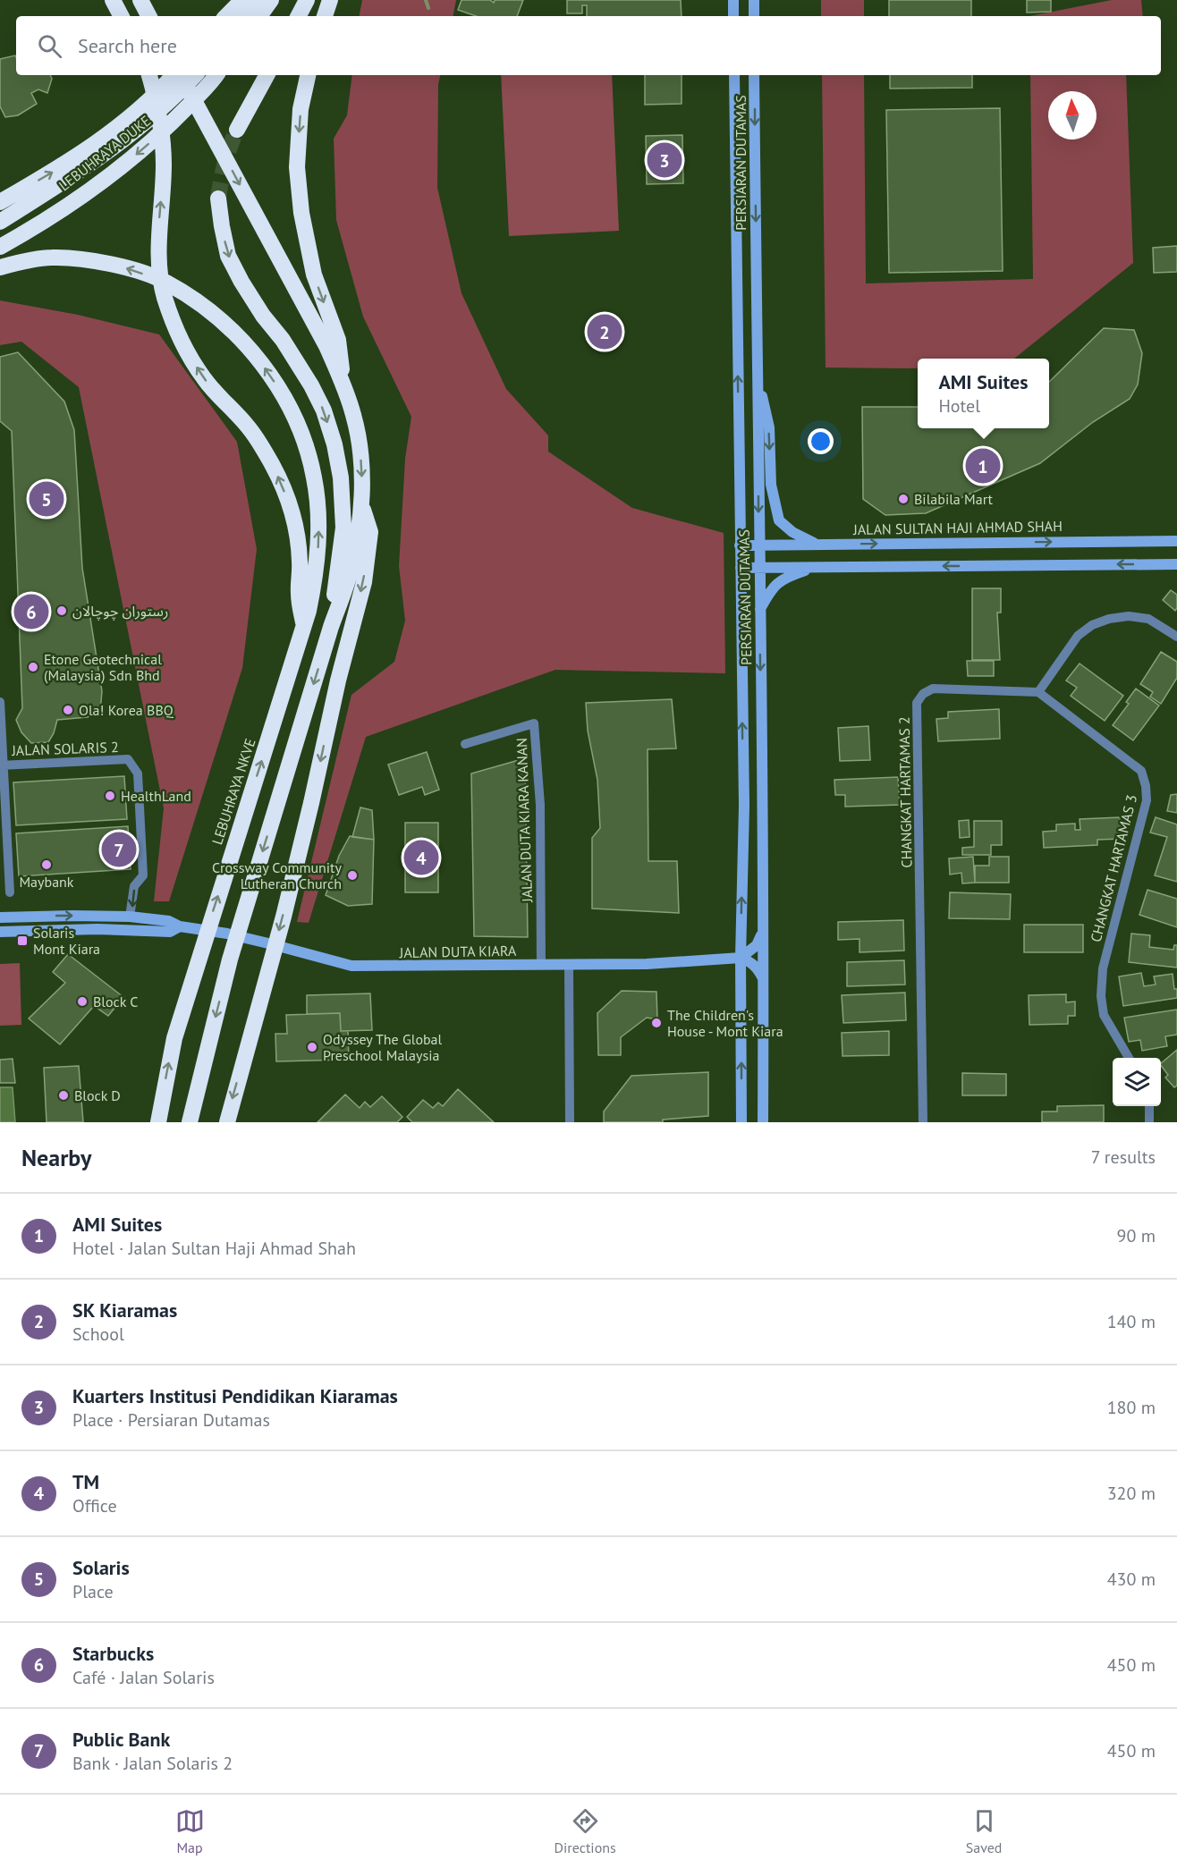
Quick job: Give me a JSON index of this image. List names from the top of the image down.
{
  "streets": {
    "highway": ["LEBUHRAYA DUKE", "LEBUHRAYA NKVE"],
    "street": [
      "PERSIARAN DUTAMAS",
      "JALAN SULTAN HAJI AHMAD SHAH",
      "JALAN SOLARIS 2",
      "CHANGKAT HARTAMAS 2",
      "JALAN DUTA KIARA KANAN",
      "CHANGKAT HARTAMAS 3",
      "JALAN DUTA KIARA"
    ]
  },
  "crossings": [
    ["PERSIARAN DUTAMAS", "JALAN SULTAN HAJI AHMAD SHAH"],
    ["PERSIARAN DUTAMAS", "JALAN DUTA KIARA"],
    ["JALAN SOLARIS 2", "JALAN DUTA KIARA"],
    ["CHANGKAT HARTAMAS 2", "CHANGKAT HARTAMAS 3"],
    ["JALAN DUTA KIARA KANAN", "JALAN DUTA KIARA"]
  ],
  "places": {
    "other": [
      "Bilabila Mart",
      "رستوران چوچالان",
      "Etone Geotechnical (Malaysia) Sdn Bhd",
      "Ola! Korea BBQ",
      "HealthLand",
      "Maybank",
      "Crossway Community Lutheran Church",
      "Block C",
      "The Children's House - Mont Kiara",
      "Odyssey The Global Preschool Malaysia",
      "Block D"
    ],
    "transit": ["Solaris Mont Kiara"]
  },
  "north": "top",
  "page": {
    "search": "Search here",
    "pins": [
      "3",
      "2",
      "1",
      "5",
      "6",
      "7",
      "4"
    ],
    "popup": ["AMI Suites", "Hotel"],
    "heading": ["Nearby", "7 results"],
    "list": [
      {
        "mark": "1",
        "name": "AMI Suites",
        "note": "Hotel · Jalan Sultan Haji Ahmad Shah",
        "value": "90 m"
      },
      {
        "mark": "2",
        "name": "SK Kiaramas",
        "note": "School",
        "value": "140 m"
      },
      {
        "mark": "3",
        "name": "Kuarters Institusi Pendidikan Kiaramas",
        "note": "Place · Persiaran Dutamas",
        "value": "180 m"
      },
      {
        "mark": "4",
        "name": "TM",
        "note": "Office",
        "value": "320 m"
      },
      {
        "mark": "5",
        "name": "Solaris",
        "note": "Place",
        "value": "430 m"
      },
      {
        "mark": "6",
        "name": "Starbucks",
        "note": "Café · Jalan Solaris",
        "value": "450 m"
      },
      {
        "mark": "7",
        "name": "Public Bank",
        "note": "Bank · Jalan Solaris 2",
        "value": "450 m"
      }
    ],
    "nav": ["Map", "Directions", "Saved"]
  }
}
